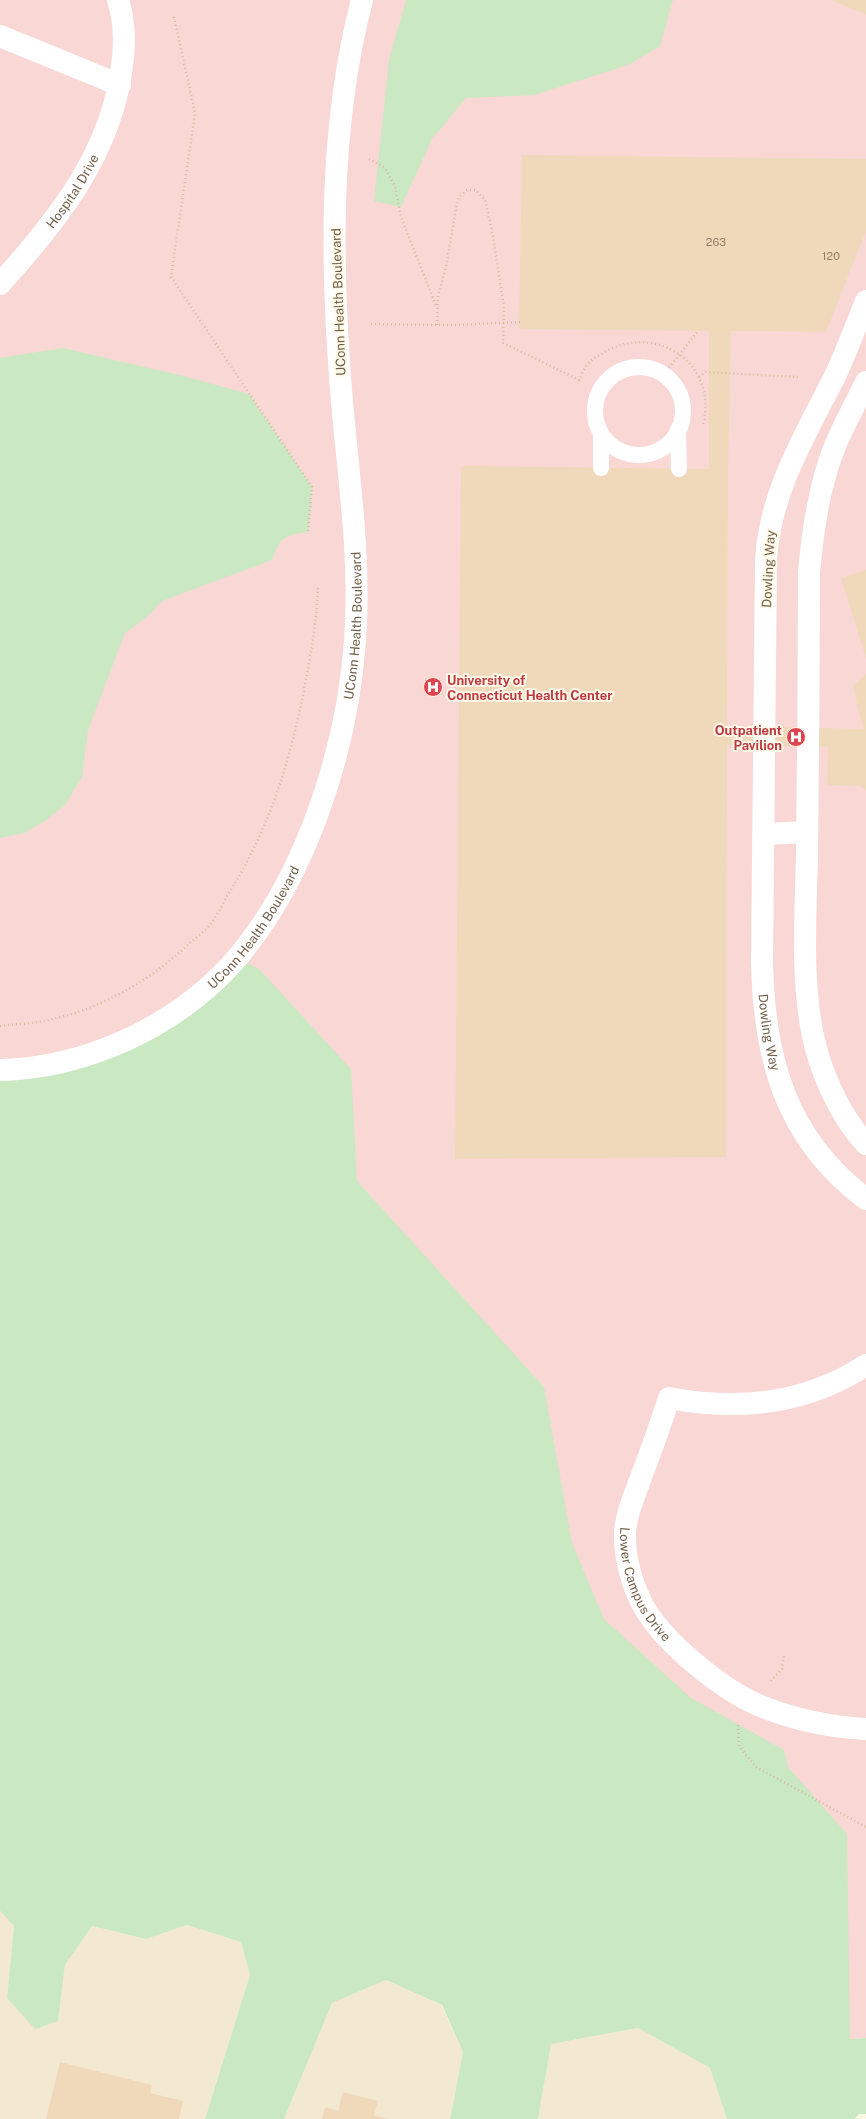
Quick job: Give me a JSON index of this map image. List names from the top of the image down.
{
  "streets": {
    "street": [
      "Hospital Drive",
      "UConn Health Boulevard",
      "Dowling Way",
      "Lower Campus Drive"
    ]
  },
  "places": {
    "hospital": ["University of Connecticut Health Center", "Outpatient Pavilion"]
  },
  "house_numbers": ["263", "120"]
}
